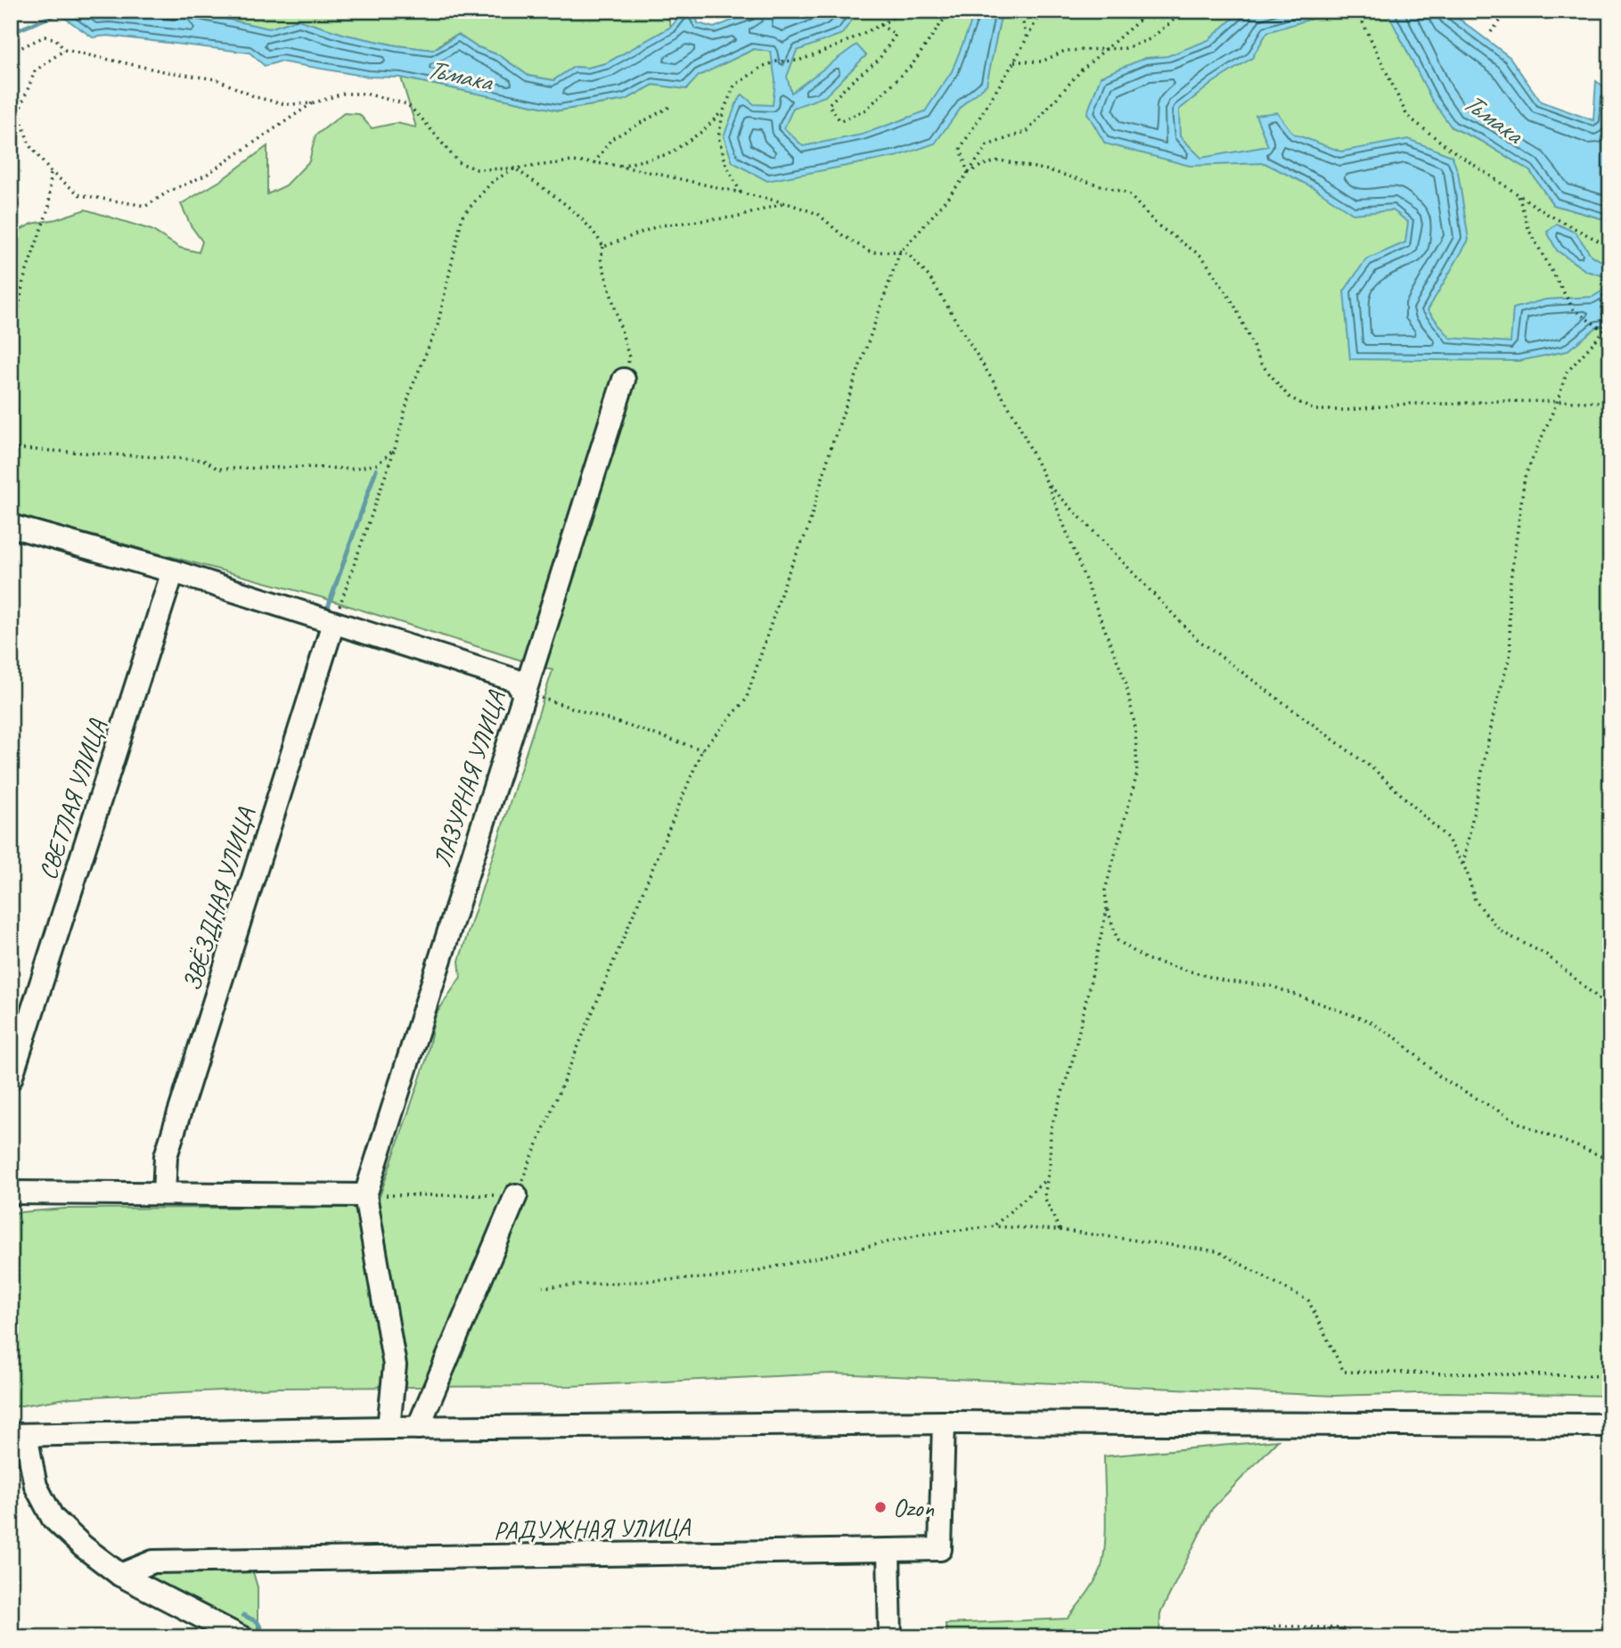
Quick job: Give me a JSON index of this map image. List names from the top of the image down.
{
  "streets": {
    "street": [
      "ЛАЗУРНАЯ УЛИЦА",
      "СВЕТЛАЯ УЛИЦА",
      "ЗВЁЗДНАЯ УЛИЦА",
      "РАДУЖНАЯ УЛИЦА"
    ]
  },
  "water": ["Тьмака"],
  "places": ["Ozon"]
}
